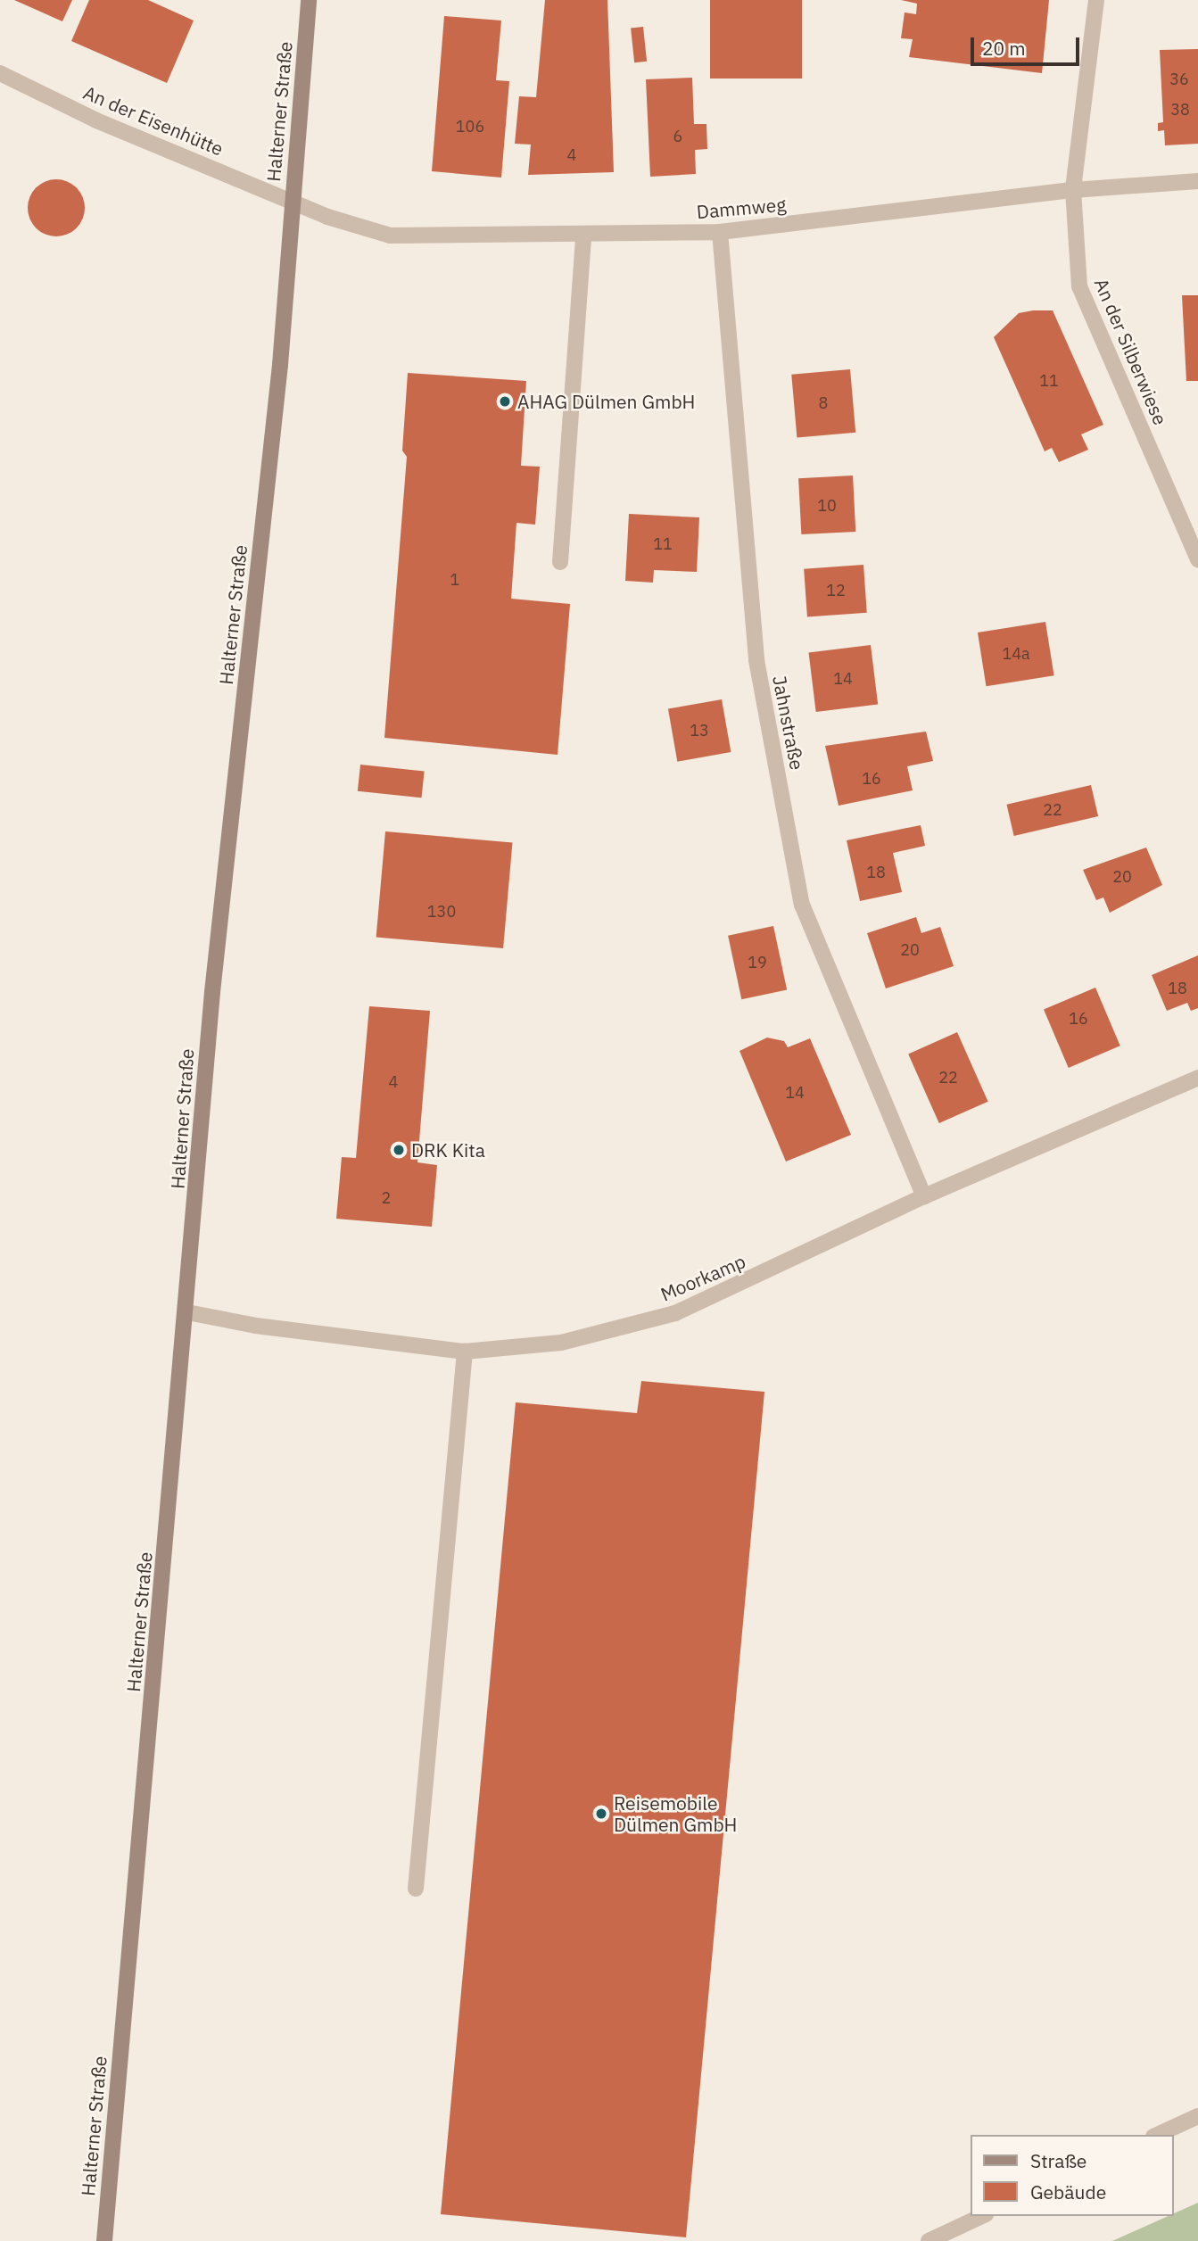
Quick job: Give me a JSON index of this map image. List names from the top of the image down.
{
  "streets": {
    "main road": ["Halterner Straße"],
    "street": [
      "An der Eisenhütte",
      "Dammweg",
      "An der Silberwiese",
      "Jahnstraße",
      "Moorkamp"
    ]
  },
  "crossings": [
    ["Halterner Straße", "An der Eisenhütte"],
    ["Halterner Straße", "Dammweg"],
    ["Halterner Straße", "Moorkamp"],
    ["An der Eisenhütte", "Dammweg"],
    ["Dammweg", "An der Silberwiese"],
    ["Dammweg", "Jahnstraße"],
    ["Jahnstraße", "Moorkamp"]
  ],
  "places": ["AHAG Dülmen GmbH", "DRK Kita", "Reisemobile Dülmen GmbH"],
  "house_numbers": [
    "36",
    "38",
    "106",
    "6",
    "4",
    "11",
    "8",
    "10",
    "11",
    "1",
    "12",
    "14a",
    "14",
    "13",
    "16",
    "22",
    "18",
    "20",
    "130",
    "20",
    "19",
    "18",
    "16",
    "22",
    "4",
    "14",
    "2"
  ],
  "legend": ["Straße", "Gebäude"],
  "scale_bar": "20 m"
}
